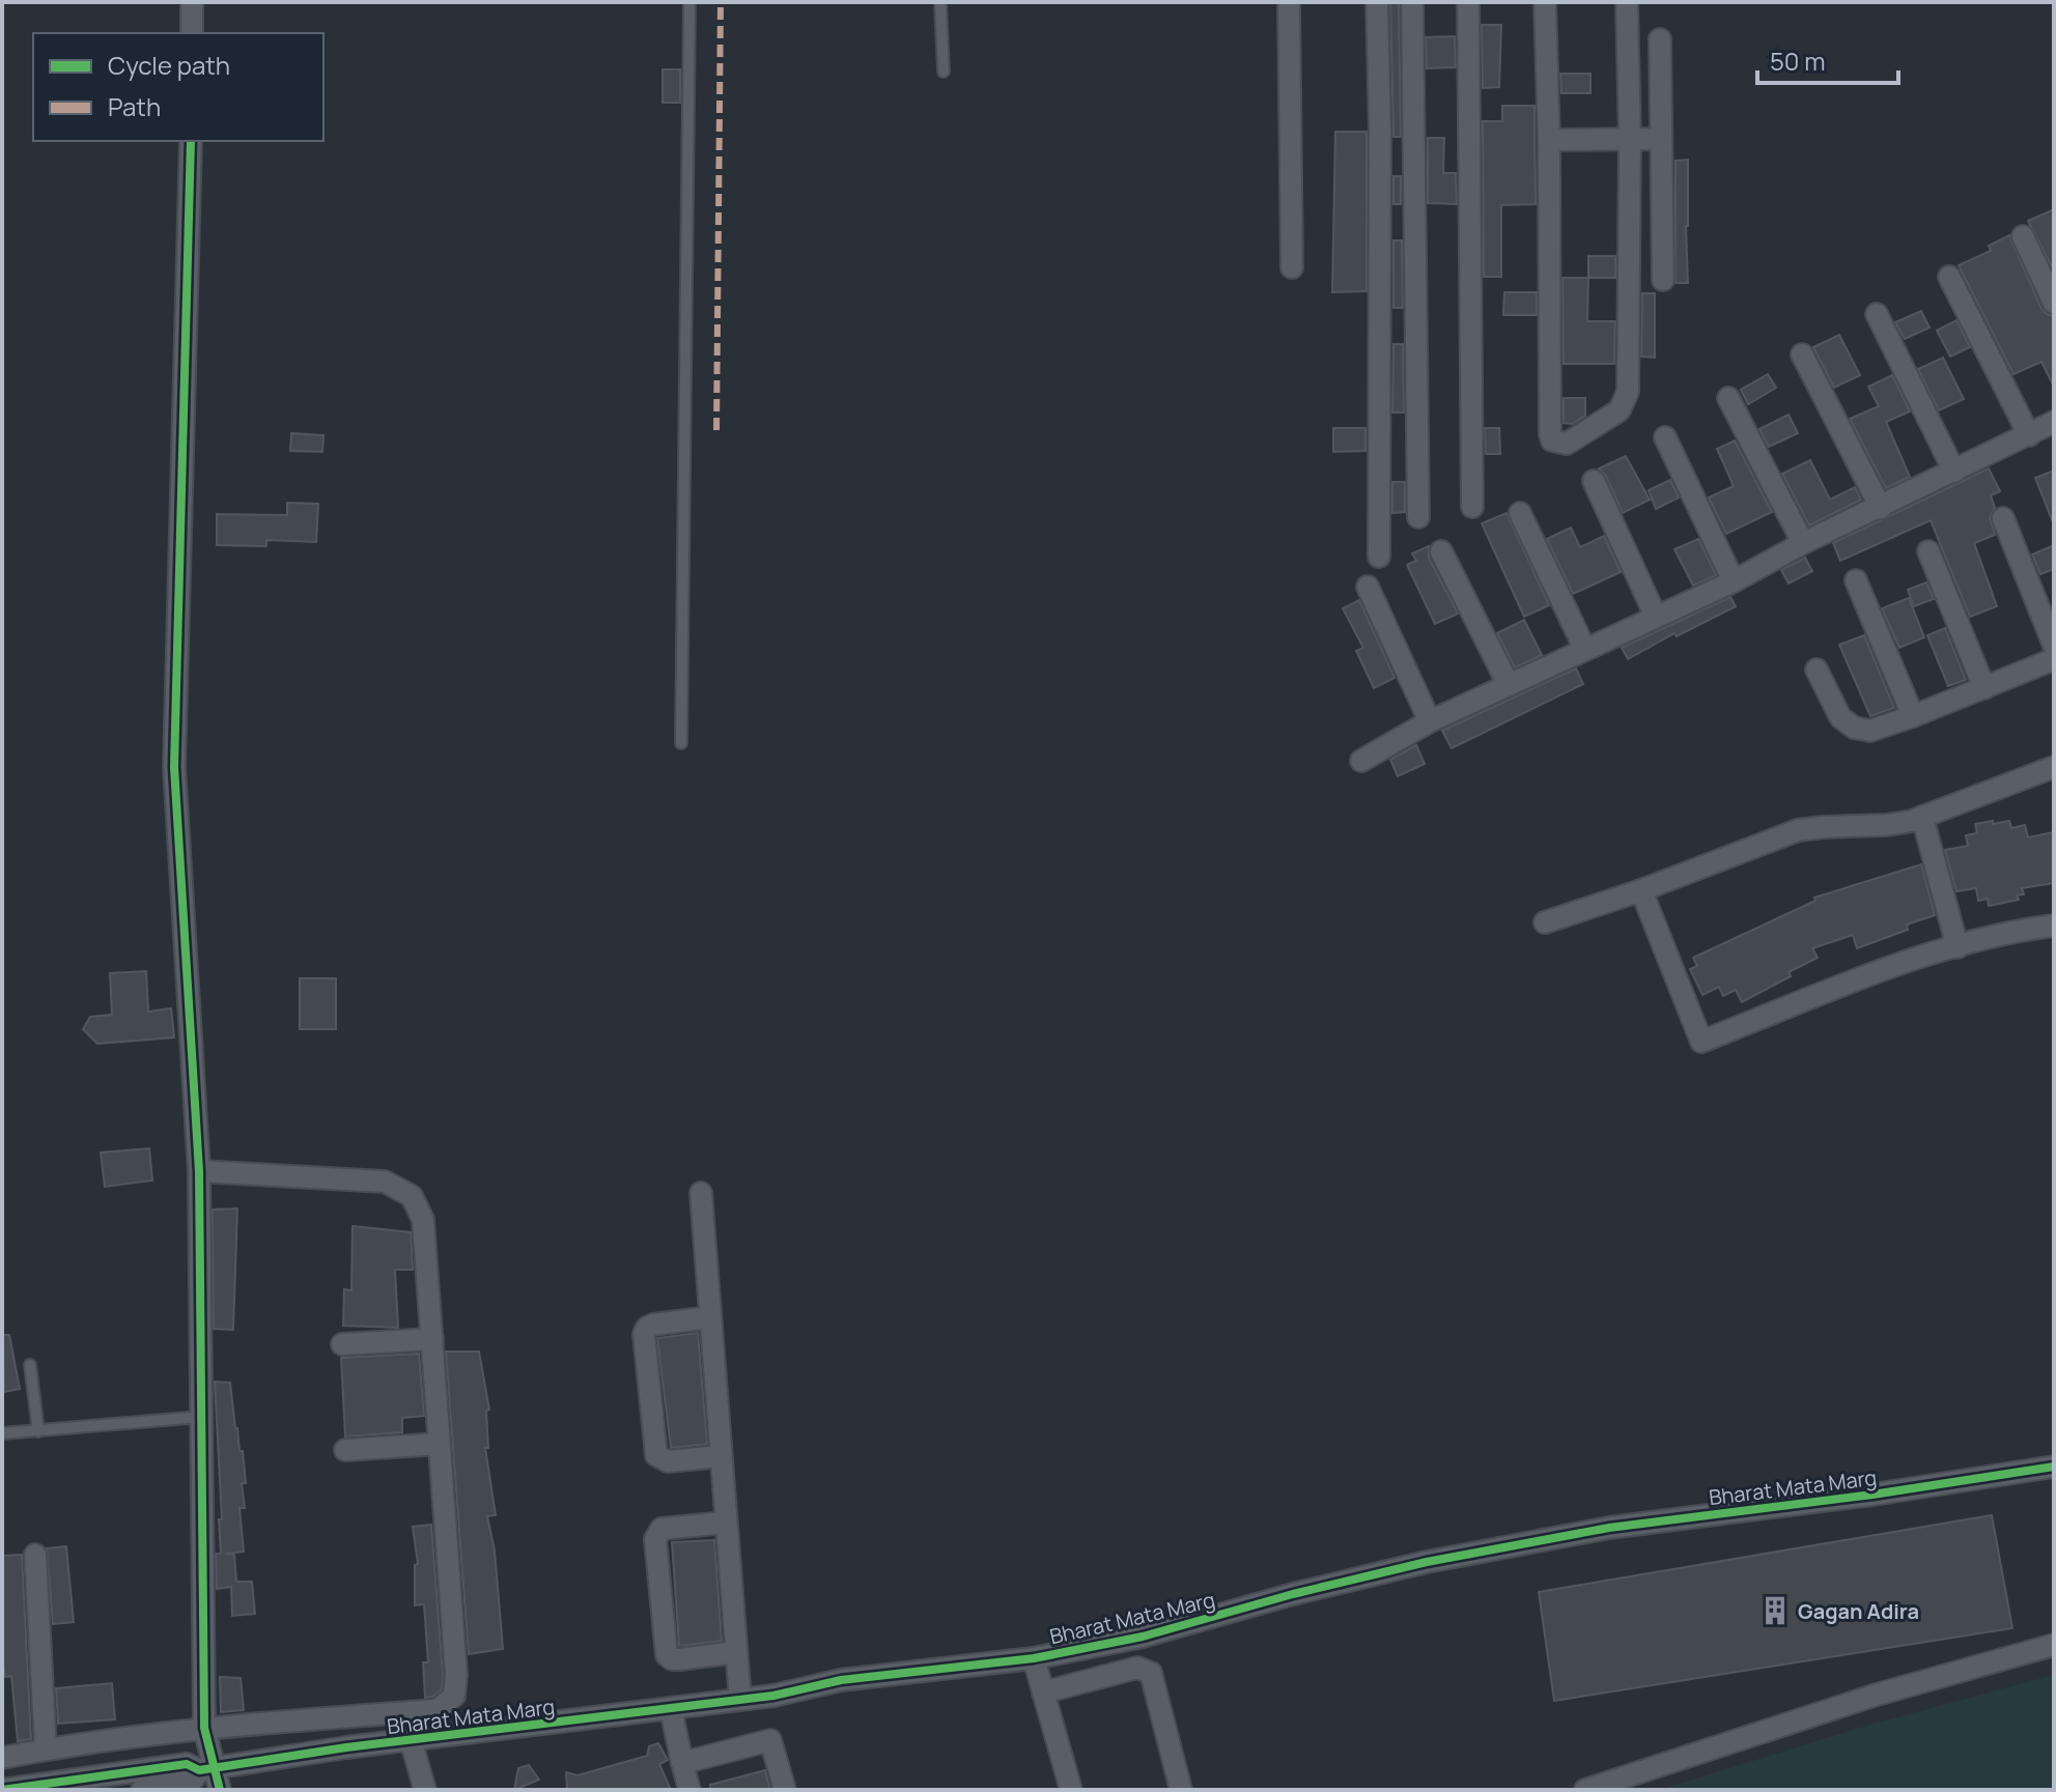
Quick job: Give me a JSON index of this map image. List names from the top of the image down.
{
  "streets": {
    "street": ["Bharat Mata Marg"]
  },
  "places": {
    "building": ["Gagan Adira"]
  },
  "legend": ["Cycle path", "Path"],
  "scale_bar": "50 m"
}
